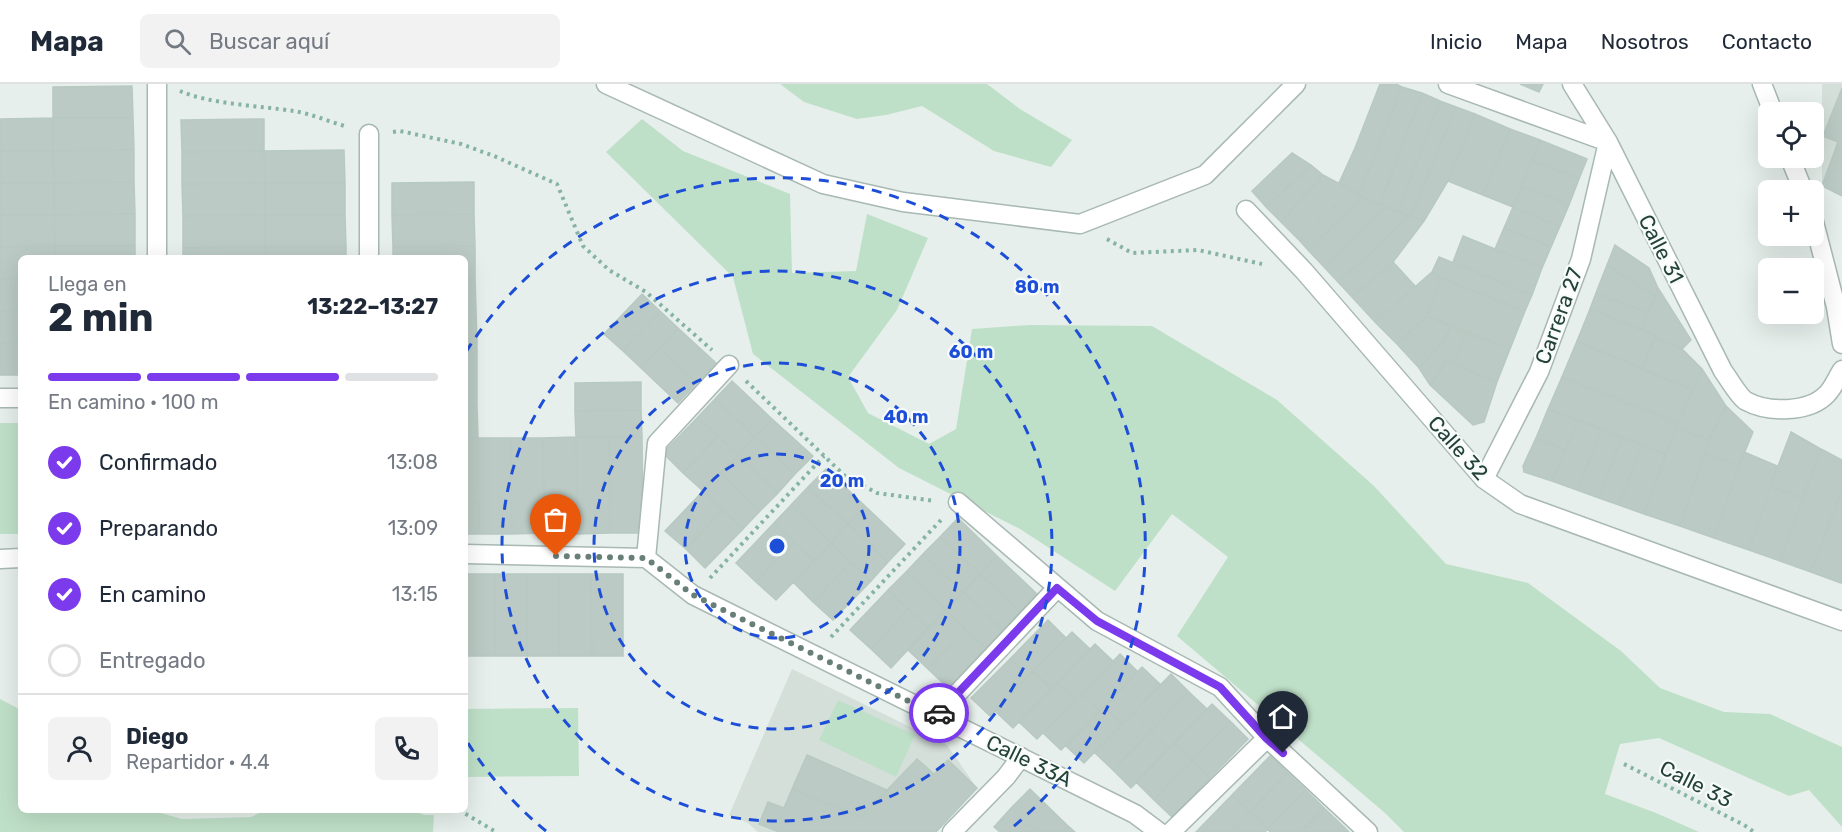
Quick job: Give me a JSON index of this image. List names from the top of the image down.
{
  "streets": {
    "street": [
      "Calle 31",
      "Carrera 27",
      "Calle 32",
      "Calle 33A"
    ],
    "path": ["Calle 33"]
  },
  "crossings": [
    ["Calle 31", "Carrera 27"],
    ["Carrera 27", "Calle 32"]
  ],
  "page": {
    "header": "Mapa",
    "search": "Buscar aquí",
    "nav": [
      "Inicio",
      "Mapa",
      "Nosotros",
      "Contacto"
    ],
    "map_buttons": ["+", "−"],
    "heading": ["2 min", "Llega en", "13:22–13:27"],
    "panel": ["Diego", "Repartidor · 4.4"],
    "bar": "En camino · 100 m",
    "list": [
      ["Confirmado", "13:08"],
      ["Preparando", "13:09"],
      ["En camino", "13:15"],
      "Entregado"
    ]
  },
  "rings": [
    "80 m",
    "60 m",
    "40 m",
    "20 m"
  ]
}
